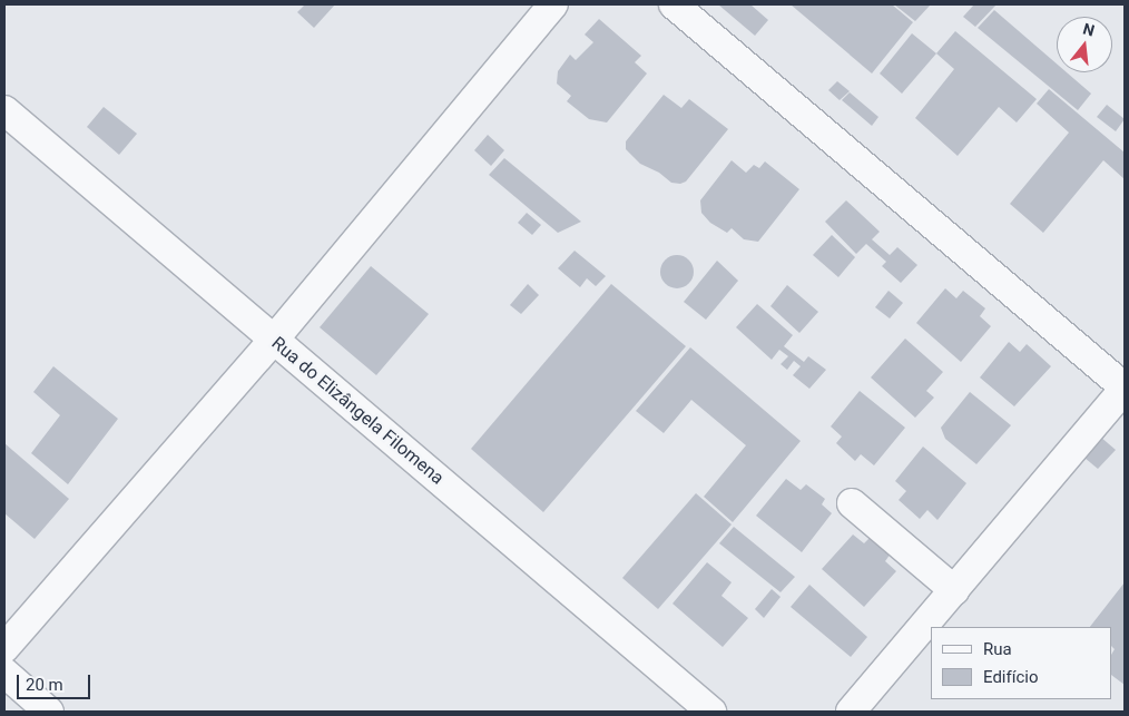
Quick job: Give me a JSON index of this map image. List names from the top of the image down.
{
  "streets": {
    "street": ["Rua do Elizângela Filomena"]
  },
  "legend": ["Rua", "Edifício"],
  "scale_bar": "20 m",
  "north": "top"
}
